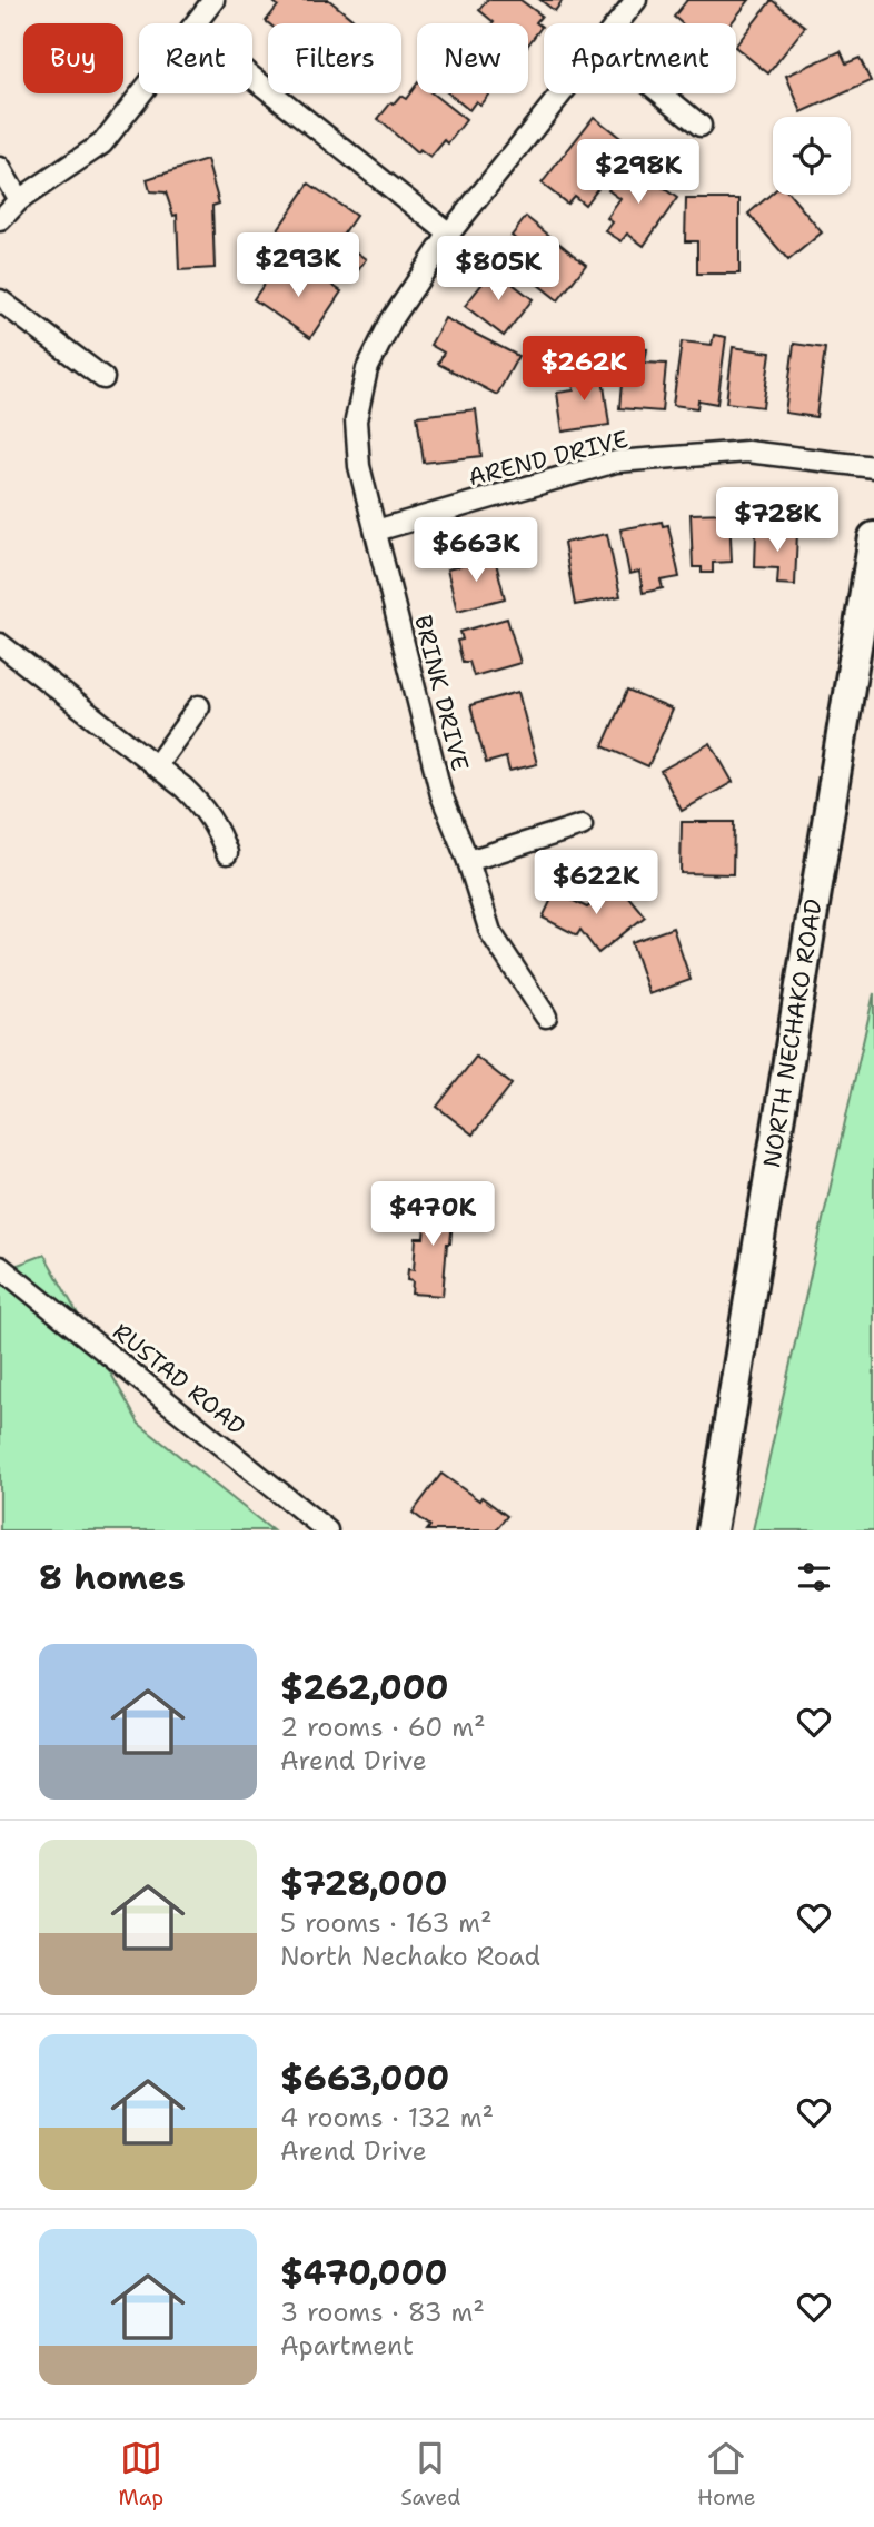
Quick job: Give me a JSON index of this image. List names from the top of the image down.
{
  "streets": {
    "main road": ["NORTH NECHAKO ROAD"],
    "street": ["AREND DRIVE", "BRINK DRIVE", "RUSTAD ROAD"]
  },
  "crossings": [
    ["AREND DRIVE", "BRINK DRIVE"]
  ],
  "page": {
    "chip": [
      "Buy",
      "Rent",
      "Filters",
      "New",
      "Apartment"
    ],
    "price": [
      "$298K",
      "$293K",
      "$805K",
      "$262K",
      "$728K",
      "$663K",
      "$622K",
      "$470K"
    ],
    "heading": "8 homes",
    "list": [
      {
        "name": "$262,000",
        "note": "2 rooms · 60 m² · Arend Drive"
      },
      {
        "name": "$728,000",
        "note": "5 rooms · 163 m² · North Nechako Road"
      },
      {
        "name": "$663,000",
        "note": "4 rooms · 132 m² · Arend Drive"
      },
      {
        "name": "$470,000",
        "note": "3 rooms · 83 m² · Apartment"
      }
    ],
    "tabs": ["Map", "Saved", "Home"]
  }
}
